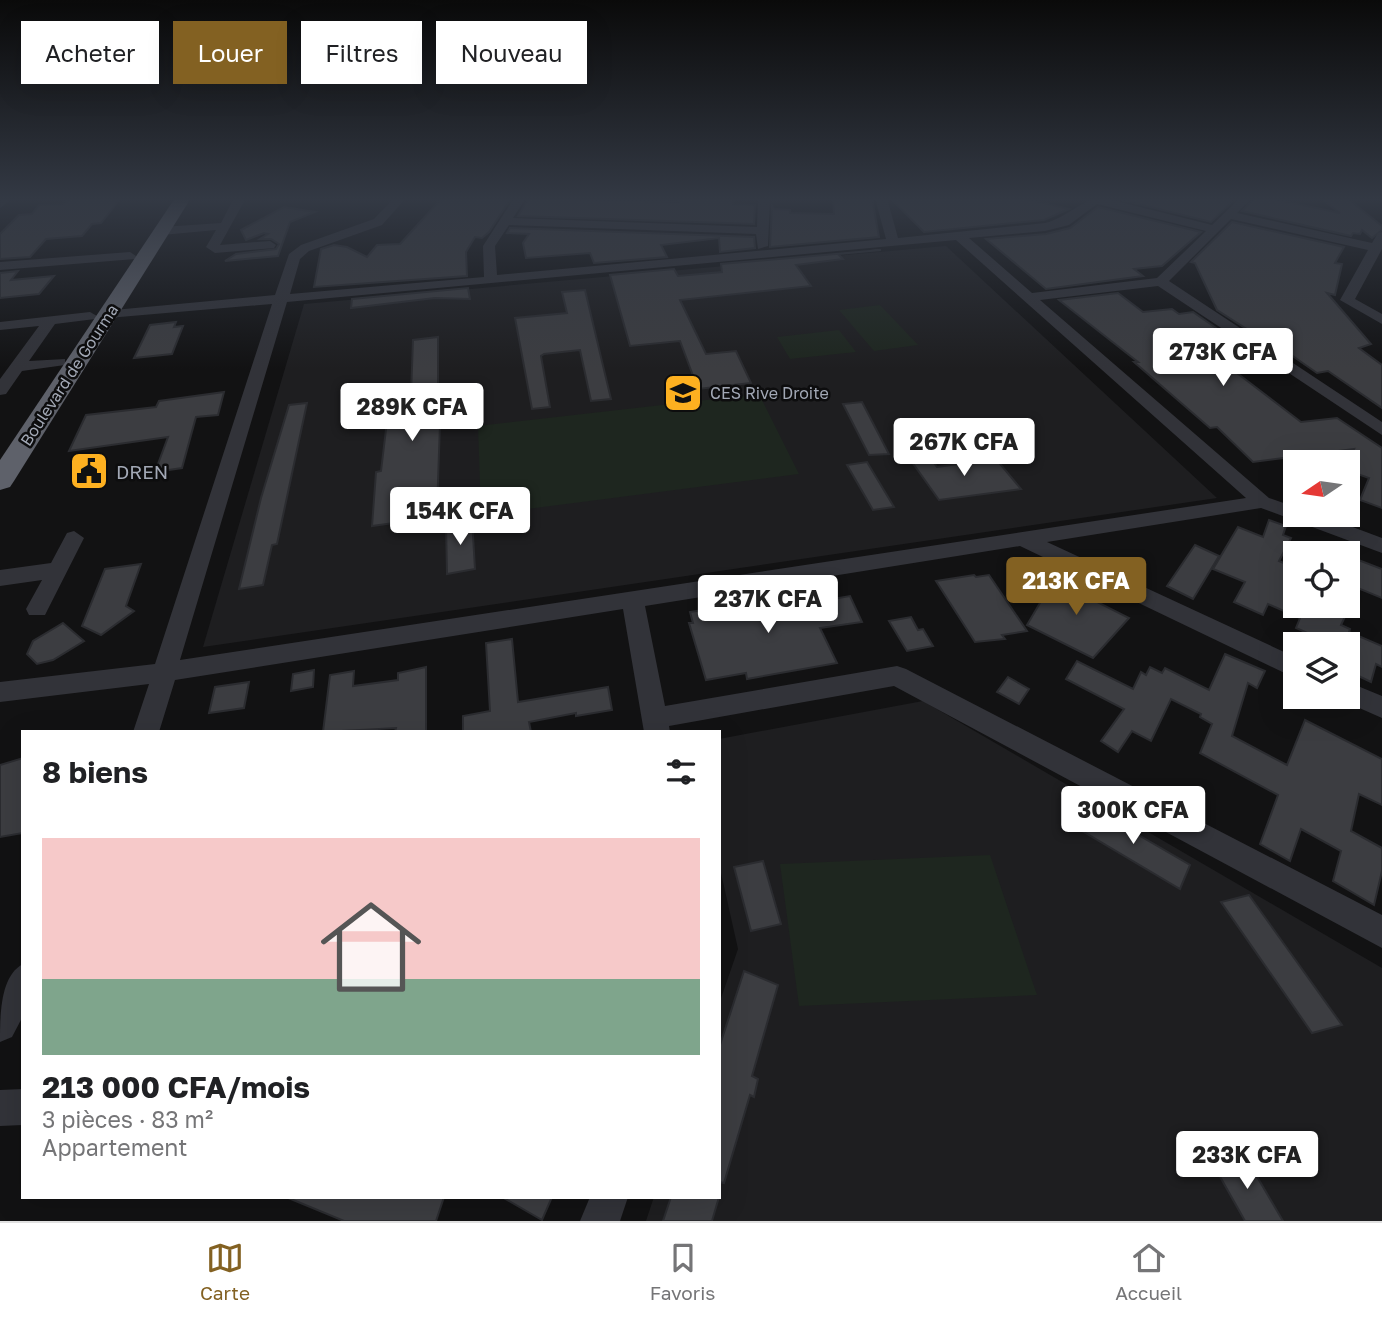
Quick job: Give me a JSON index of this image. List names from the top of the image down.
{
  "streets": {
    "highway": ["Boulevard de Gourma"]
  },
  "places": {
    "school or university": ["CES Rive Droite"],
    "public building": ["DREN"]
  },
  "north": "left",
  "page": {
    "chip": [
      "Acheter",
      "Louer",
      "Filtres",
      "Nouveau"
    ],
    "price": [
      "273K CFA",
      "289K CFA",
      "267K CFA",
      "154K CFA",
      "213K CFA",
      "237K CFA",
      "300K CFA",
      "233K CFA"
    ],
    "heading": "8 biens",
    "list": [
      {
        "name": "213 000 CFA/mois",
        "note": "3 pièces · 83 m² · Appartement"
      }
    ],
    "tabs": ["Carte", "Favoris", "Accueil"]
  }
}
